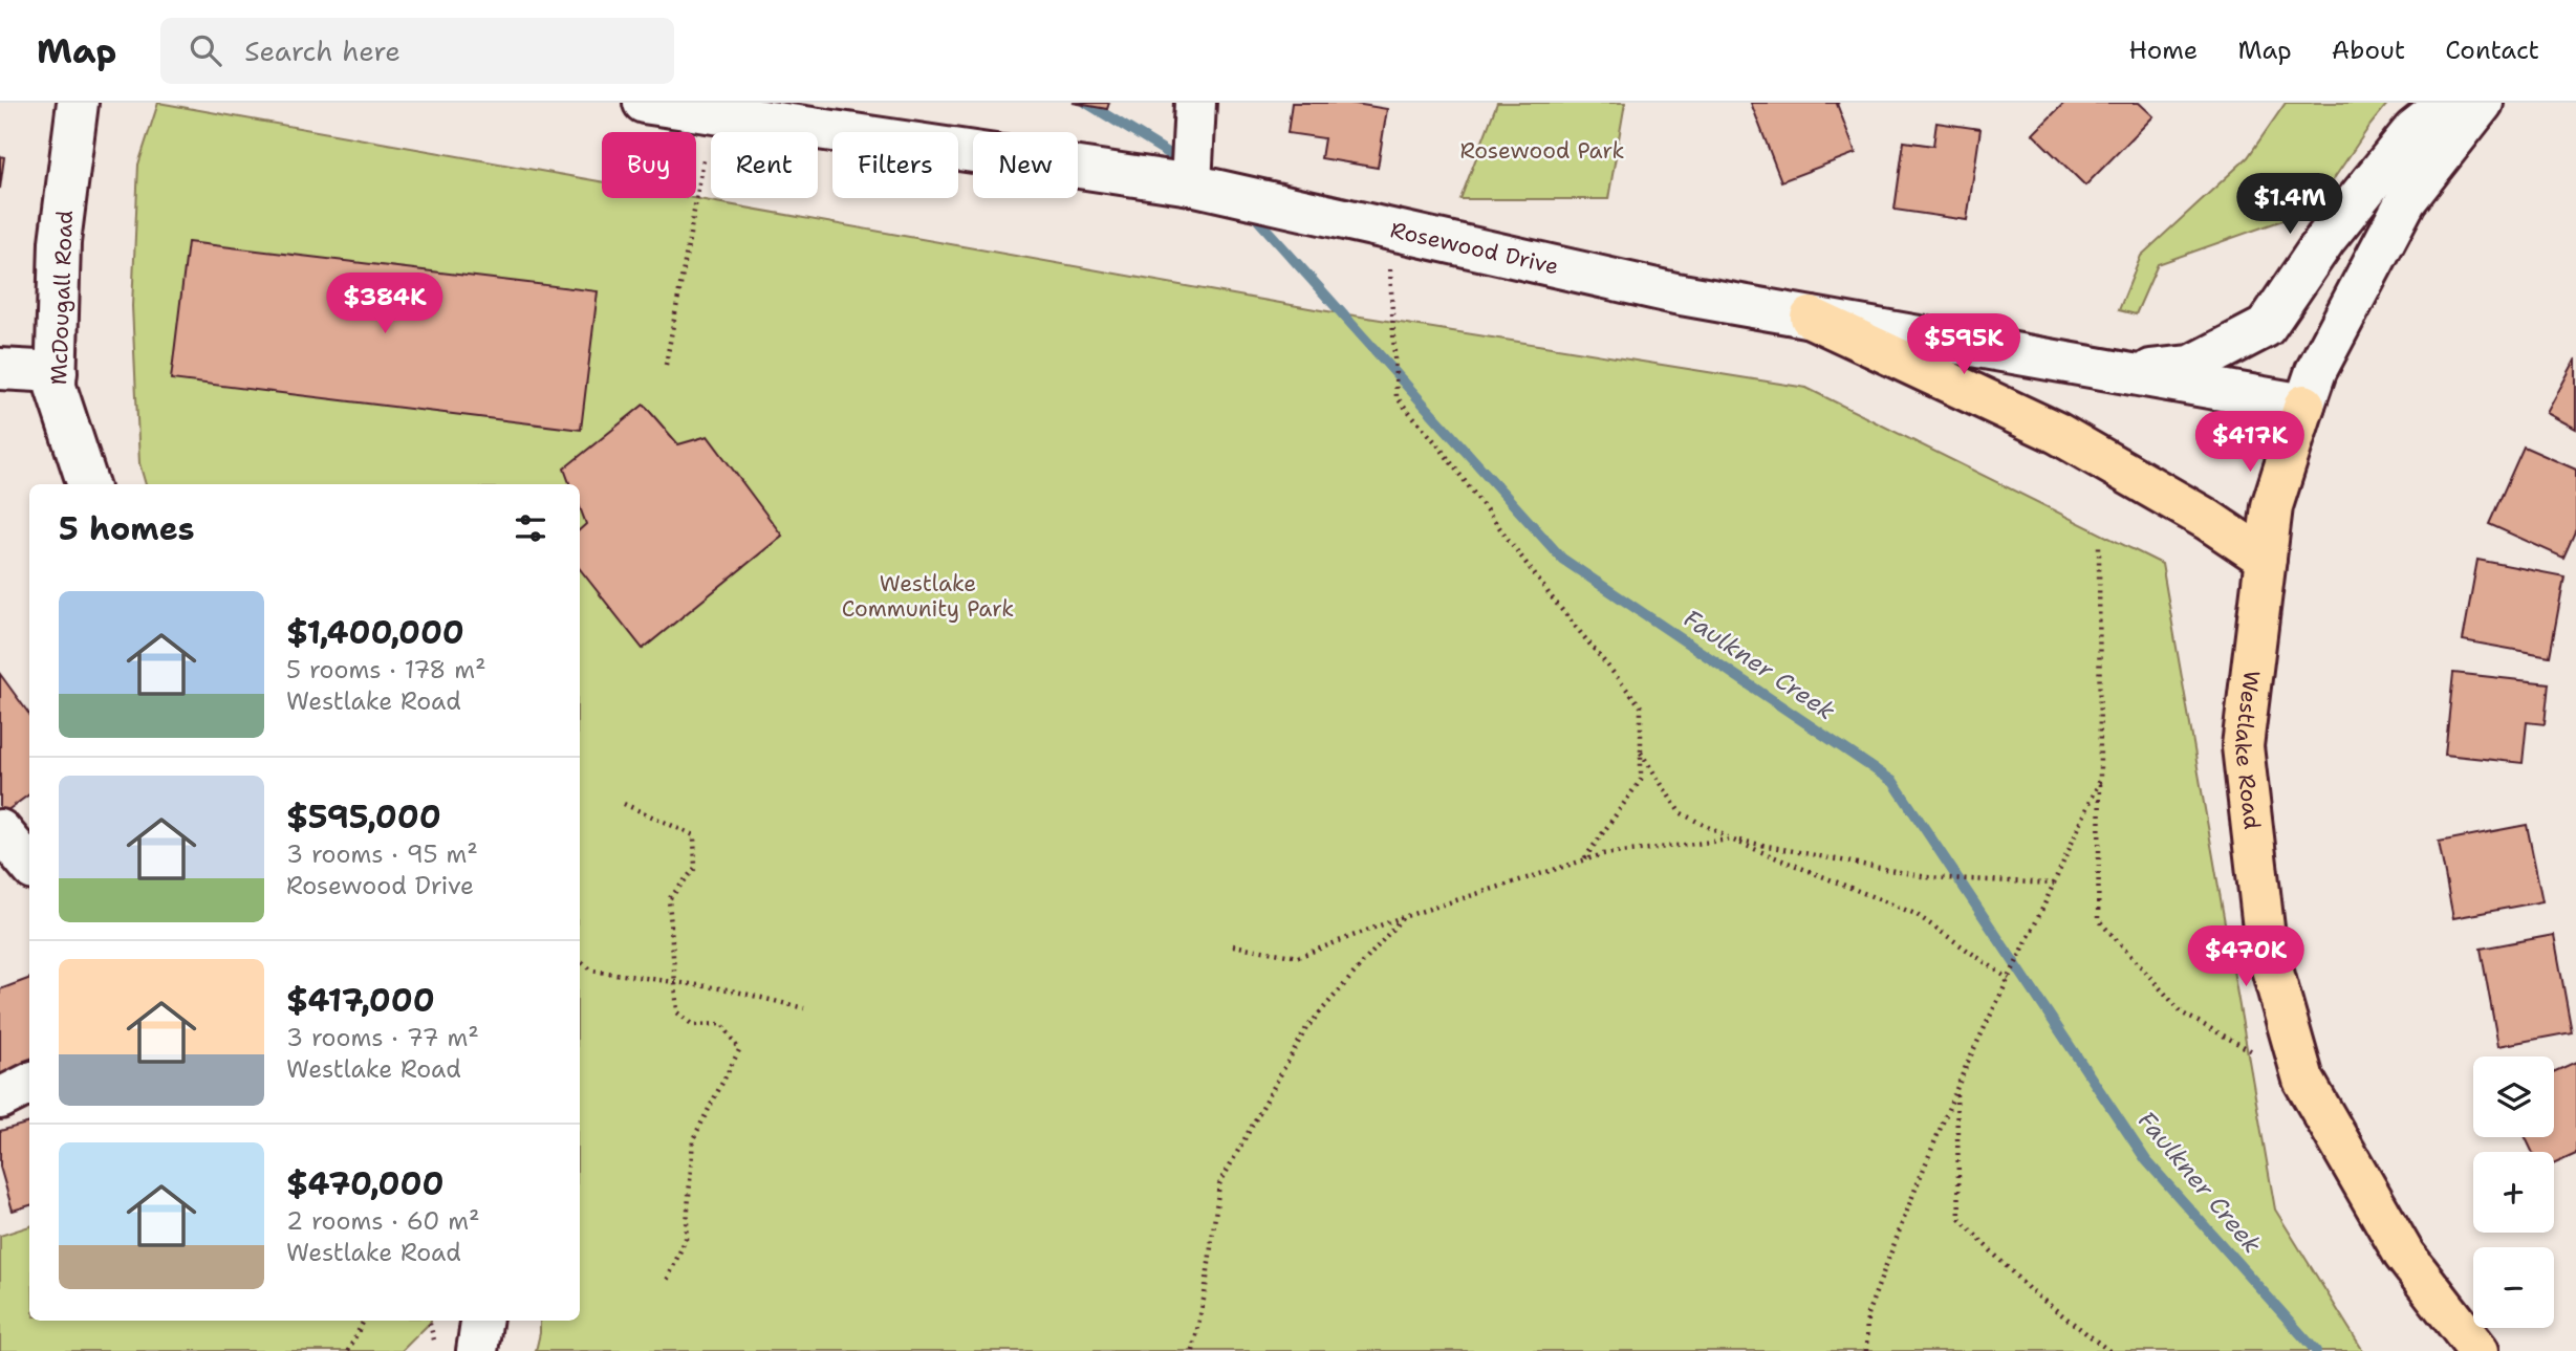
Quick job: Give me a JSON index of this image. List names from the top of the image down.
{
  "streets": {
    "main road": ["Westlake Road"],
    "street": ["Rosewood Drive", "McDougall Road"]
  },
  "crossings": [
    ["Rosewood Drive", "Westlake Road"]
  ],
  "water": ["Faulkner Creek"],
  "parks": ["Rosewood Park", "Westlake Community Park"],
  "page": {
    "header": "Map",
    "search": "Search here",
    "nav": [
      "Home",
      "Map",
      "About",
      "Contact"
    ],
    "chip": [
      "Buy",
      "Rent",
      "Filters",
      "New"
    ],
    "price": [
      "$1.4M",
      "$384K",
      "$595K",
      "$417K",
      "$470K"
    ],
    "heading": "5 homes",
    "list": [
      {
        "name": "$1,400,000",
        "note": "5 rooms · 178 m² · Westlake Road"
      },
      {
        "name": "$595,000",
        "note": "3 rooms · 95 m² · Rosewood Drive"
      },
      {
        "name": "$417,000",
        "note": "3 rooms · 77 m² · Westlake Road"
      },
      {
        "name": "$470,000",
        "note": "2 rooms · 60 m² · Westlake Road"
      }
    ],
    "map_buttons": ["+", "−"]
  }
}
